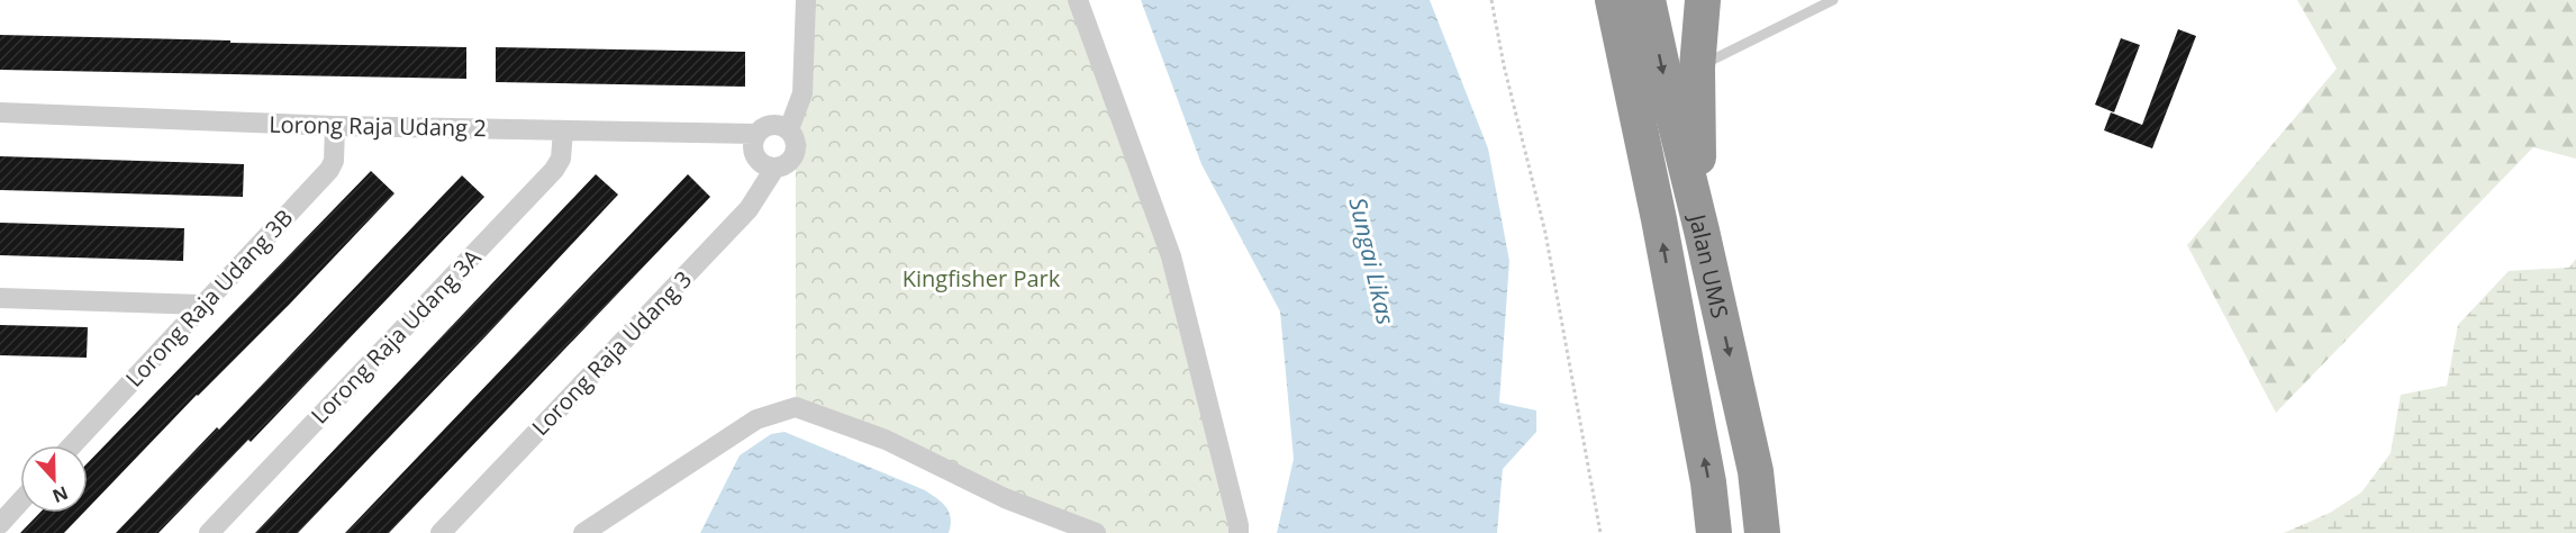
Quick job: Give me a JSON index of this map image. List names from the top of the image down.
{
  "streets": {
    "highway": ["Jalan UMS"],
    "street": [
      "Lorong Raja Udang 2",
      "Lorong Raja Udang 3B",
      "Lorong Raja Udang 3A",
      "Lorong Raja Udang 3"
    ]
  },
  "crossings": [
    ["Lorong Raja Udang 2", "Lorong Raja Udang 3B"],
    ["Lorong Raja Udang 2", "Lorong Raja Udang 3A"],
    ["Lorong Raja Udang 2", "Lorong Raja Udang 3"]
  ],
  "water": ["Sungai Likas"],
  "parks": ["Kingfisher Park"],
  "north": "bottom"
}
